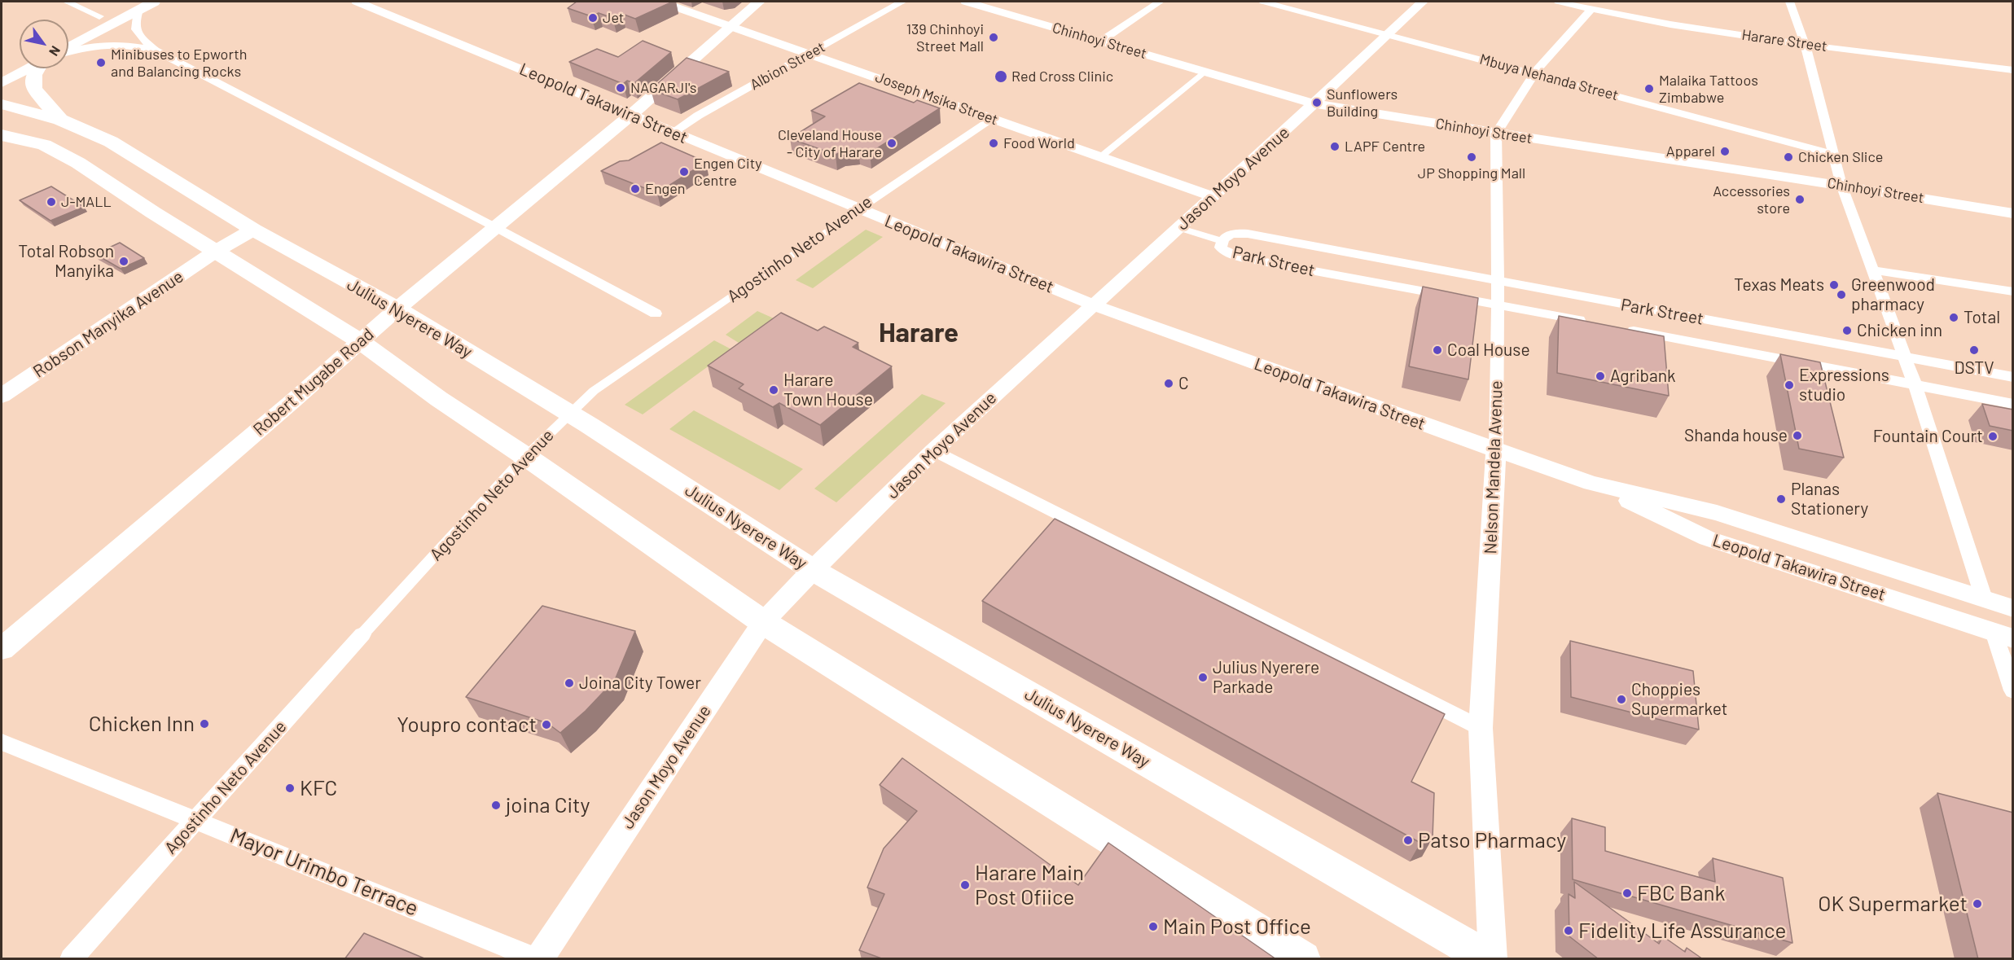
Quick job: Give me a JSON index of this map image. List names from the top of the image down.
{
  "streets": {
    "main road": ["Julius Nyerere Way", "Robson Manyika Avenue", "Robert Mugabe Road"],
    "street": [
      "Chinhoyi Street",
      "Harare Street",
      "Albion Street",
      "Mbuya Nehanda Street",
      "Joseph Msika Street",
      "Leopold Takawira Street",
      "Jason Moyo Avenue",
      "Agostinho Neto Avenue",
      "Park Street",
      "Nelson Mandela Avenue",
      "Mayor Urimbo Terrace"
    ]
  },
  "crossings": [
    ["Chinhoyi Street", "Jason Moyo Avenue"],
    ["Chinhoyi Street", "Nelson Mandela Avenue"],
    ["Albion Street", "Joseph Msika Street"],
    ["Albion Street", "Leopold Takawira Street"],
    ["Mbuya Nehanda Street", "Jason Moyo Avenue"],
    ["Joseph Msika Street", "Jason Moyo Avenue"],
    ["Joseph Msika Street", "Agostinho Neto Avenue"],
    ["Joseph Msika Street", "Robert Mugabe Road"],
    ["Leopold Takawira Street", "Jason Moyo Avenue"],
    ["Leopold Takawira Street", "Agostinho Neto Avenue"],
    ["Leopold Takawira Street", "Robert Mugabe Road"],
    ["Leopold Takawira Street", "Nelson Mandela Avenue"],
    ["Jason Moyo Avenue", "Julius Nyerere Way"],
    ["Jason Moyo Avenue", "Mayor Urimbo Terrace"],
    ["Agostinho Neto Avenue", "Mayor Urimbo Terrace"],
    ["Park Street", "Nelson Mandela Avenue"],
    ["Julius Nyerere Way", "Robson Manyika Avenue"],
    ["Julius Nyerere Way", "Robert Mugabe Road"],
    ["Julius Nyerere Way", "Nelson Mandela Avenue"]
  ],
  "districts": ["Harare"],
  "places": [
    "Jet",
    "139 Chinhoyi Street Mall",
    "Minibuses to Epworth and Balancing Rocks",
    "Red Cross Clinic",
    "NAGARJI's",
    "Malaika Tattoos Zimbabwe",
    "Sunflowers Building",
    "Cleveland House - City of Harare",
    "Food World",
    "LAPF Centre",
    "Apparel",
    "JP Shopping Mall",
    "Chicken Slice",
    "Engen City Centre",
    "Engen",
    "Accessories store",
    "J-MALL",
    "Total Robson Manyika",
    "Texas Meats",
    "Greenwood pharmacy",
    "Total",
    "Chicken inn",
    "Coal House",
    "DSTV",
    "Agribank",
    "C",
    "Expressions studio",
    "Harare Town House",
    "Shanda house",
    "Fountain Court",
    "Planas Stationery",
    "Julius Nyerere Parkade",
    "Joina City Tower",
    "Choppies Supermarket",
    "Chicken Inn",
    "Youpro contact",
    "KFC",
    "joina City",
    "Patso Pharmacy",
    "Harare Main Post Ofiice",
    "FBC Bank",
    "OK Supermarket",
    "Main Post Office",
    "Fidelity Life Assurance"
  ],
  "north": "bottom right"
}
